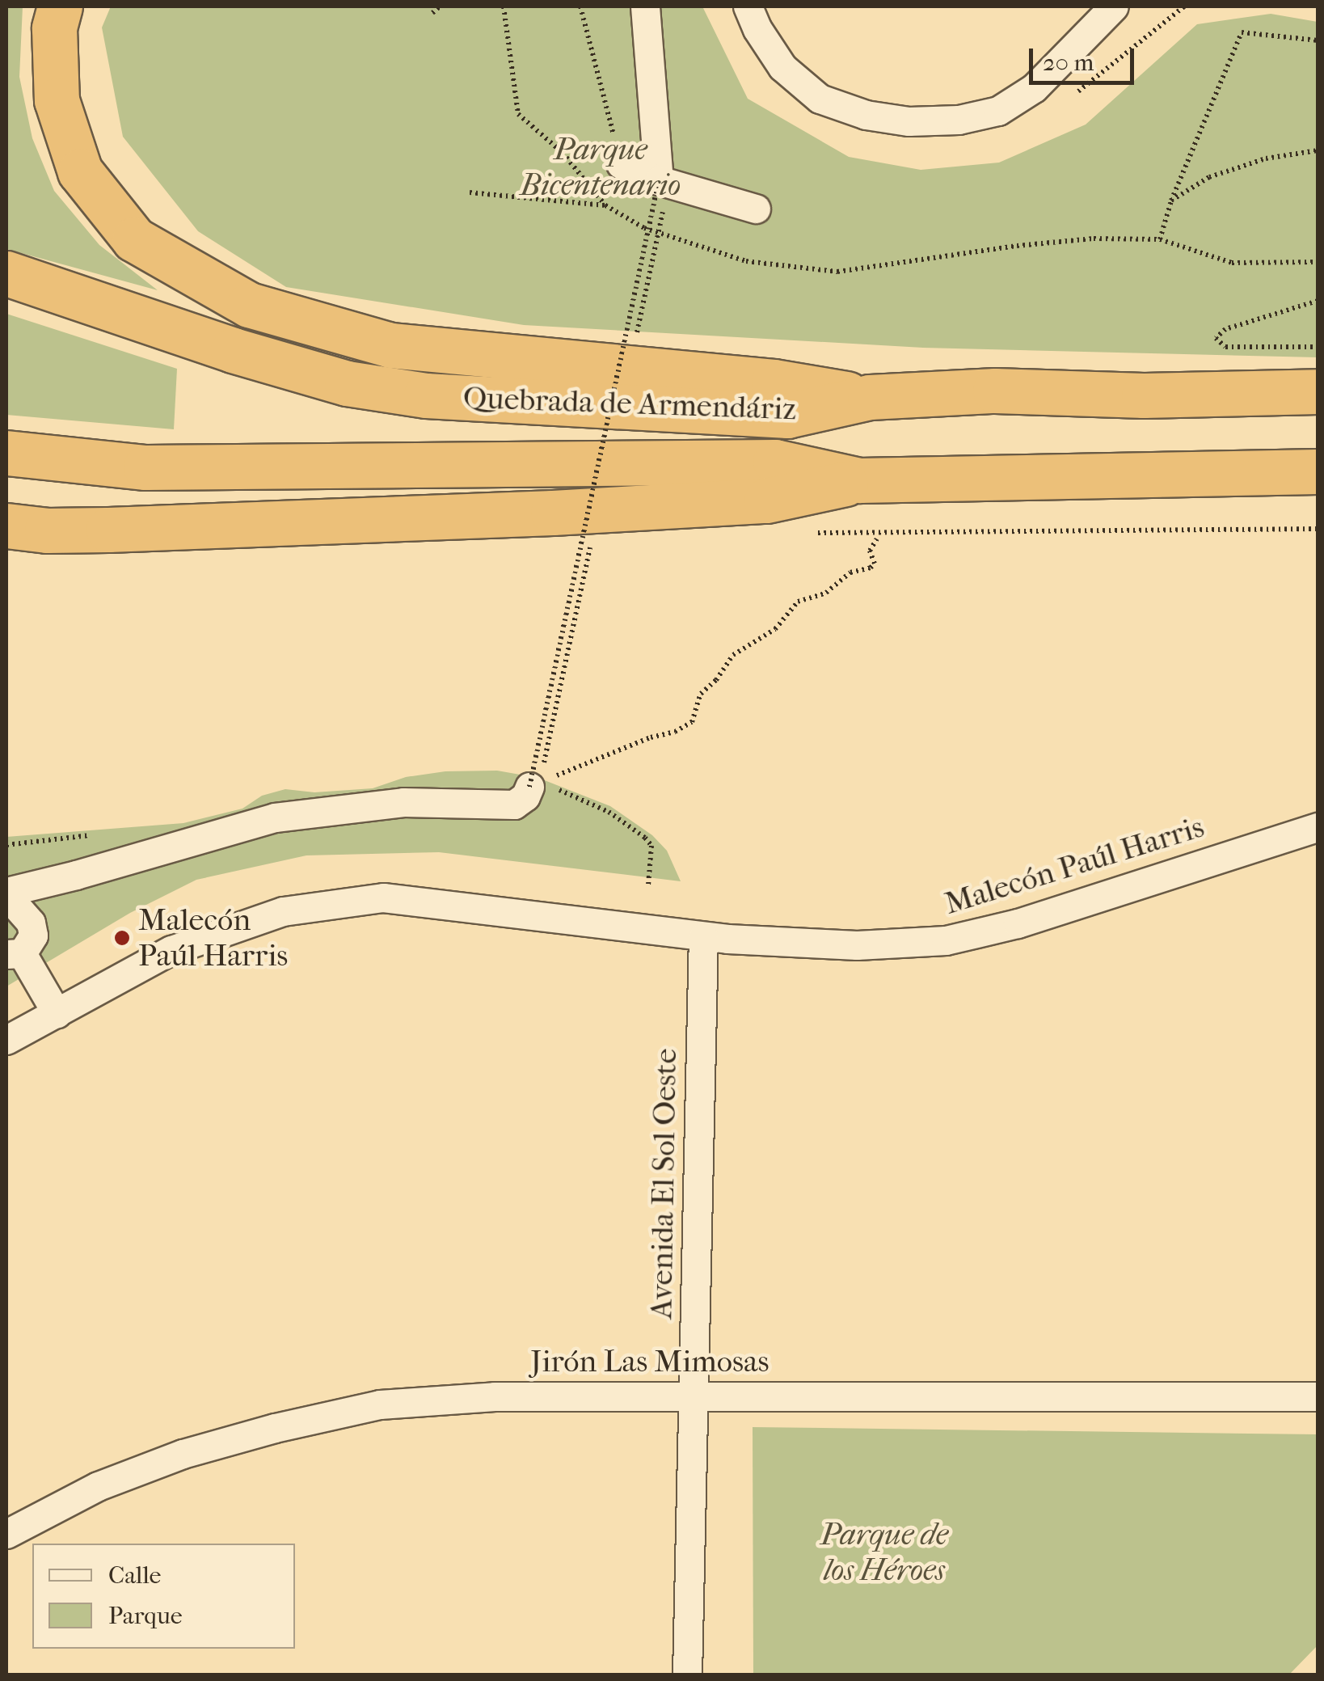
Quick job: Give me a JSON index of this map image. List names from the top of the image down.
{
  "streets": {
    "highway": ["Quebrada de Armendáriz"],
    "street": ["Malecón Paúl Harris", "Avenida El Sol Oeste", "Jirón Las Mimosas"]
  },
  "crossings": [
    ["Malecón Paúl Harris", "Avenida El Sol Oeste"],
    ["Avenida El Sol Oeste", "Jirón Las Mimosas"]
  ],
  "parks": ["Parque Bicentenario", "Parque de los Héroes"],
  "places": ["Malecón Paúl Harris"],
  "legend": ["Calle", "Parque"],
  "scale_bar": "20 m"
}
